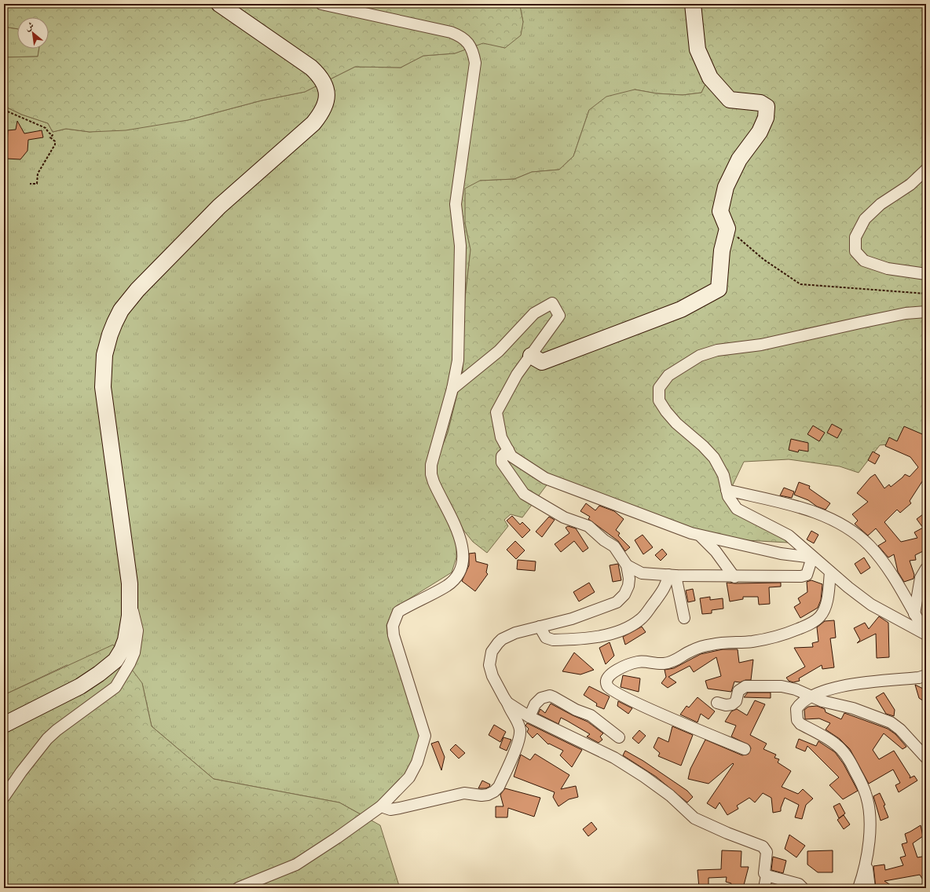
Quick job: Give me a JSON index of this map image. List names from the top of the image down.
{
  "north": "top left"
}
